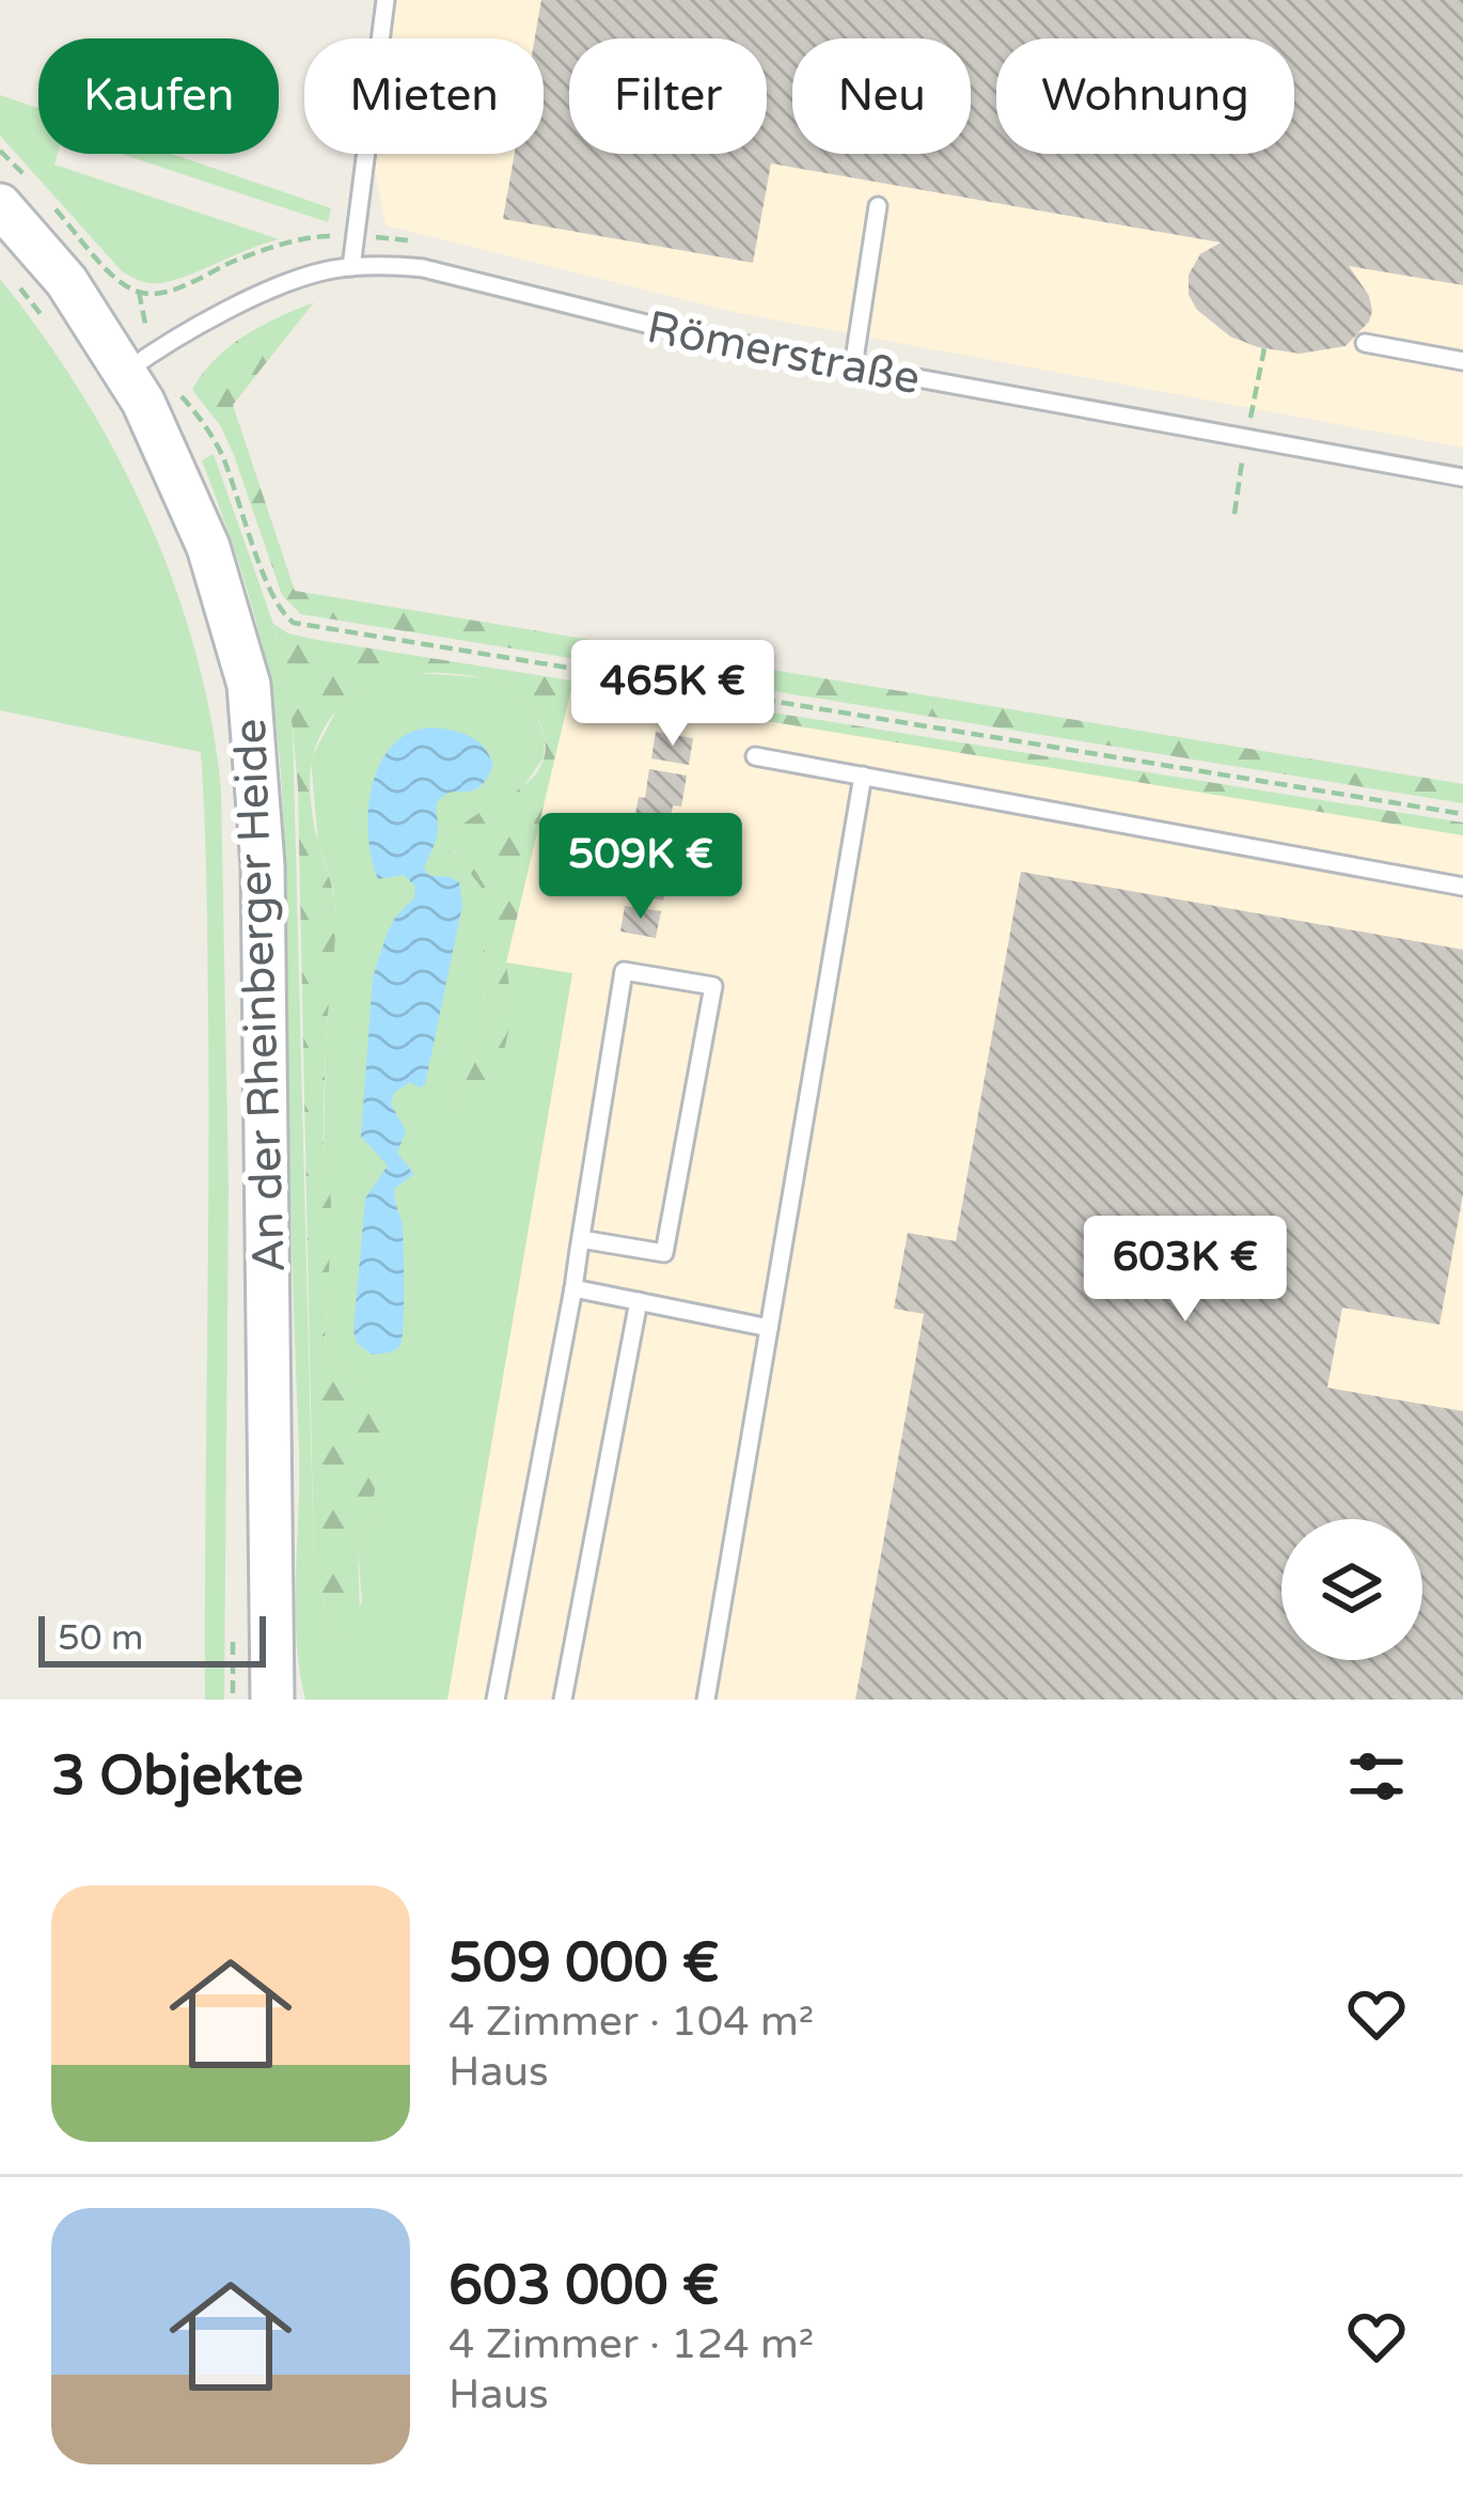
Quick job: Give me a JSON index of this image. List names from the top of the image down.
{
  "streets": {
    "street": ["An der Rheinberger Heide"],
    "lane": ["Römerstraße"]
  },
  "crossings": [
    ["Römerstraße", "An der Rheinberger Heide"]
  ],
  "scale_bar": "50 m",
  "page": {
    "chip": [
      "Kaufen",
      "Mieten",
      "Filter",
      "Neu",
      "Wohnung"
    ],
    "price": ["465K €", "509K €", "603K €"],
    "scale": "50 m",
    "heading": "3 Objekte",
    "list": [
      {
        "name": "509 000 €",
        "note": "4 Zimmer · 104 m² · Haus"
      },
      {
        "name": "603 000 €",
        "note": "4 Zimmer · 124 m² · Haus"
      }
    ]
  }
}
